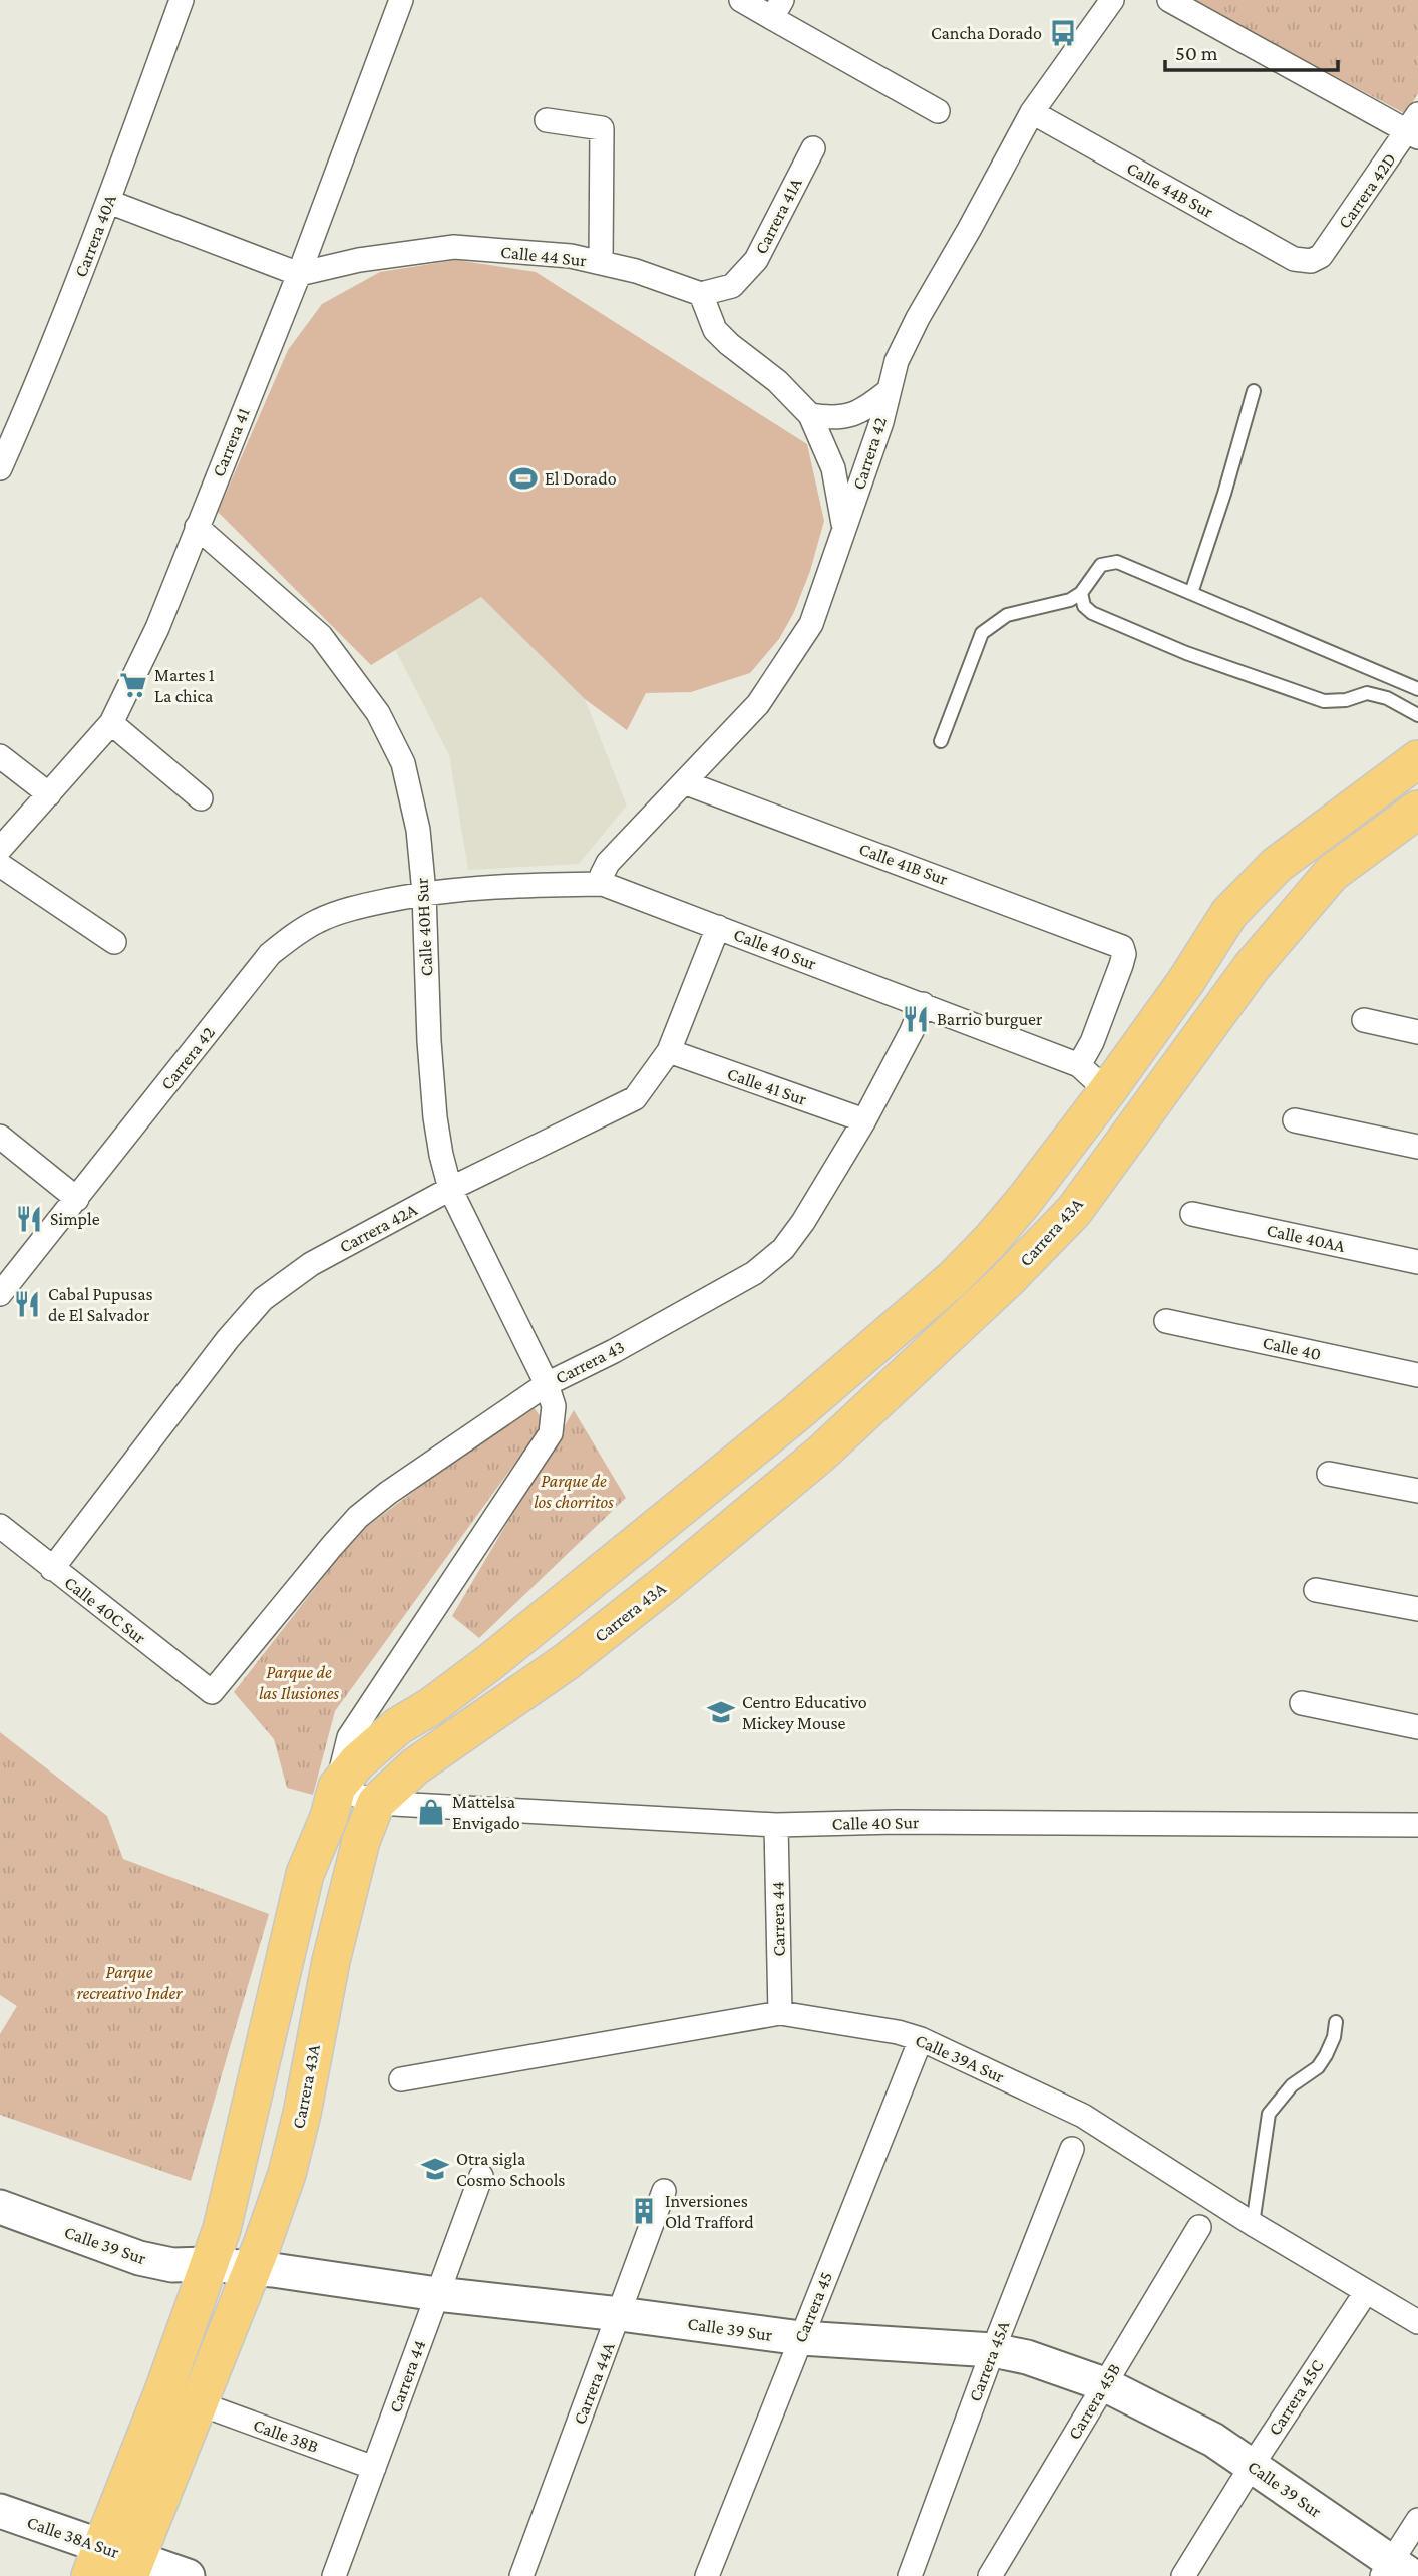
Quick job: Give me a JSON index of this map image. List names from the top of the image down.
{
  "streets": {
    "main road": ["Carrera 43A"],
    "street": [
      "Calle 44B Sur",
      "Carrera 42D",
      "Carrera 41A",
      "Carrera 40A",
      "Calle 44 Sur",
      "Carrera 41",
      "Carrera 42",
      "Calle 41B Sur",
      "Calle 40H Sur",
      "Calle 40 Sur",
      "Calle 41 Sur",
      "Carrera 42A",
      "Calle 40AA",
      "Calle 40",
      "Carrera 43",
      "Calle 40C Sur",
      "Carrera 44",
      "Calle 39A Sur",
      "Calle 39 Sur",
      "Carrera 45",
      "Carrera 45A",
      "Carrera 44A",
      "Carrera 45C",
      "Carrera 45B",
      "Calle 38B",
      "Calle 38A Sur"
    ]
  },
  "crossings": [
    ["Calle 44B Sur", "Carrera 42D"],
    ["Calle 44B Sur", "Carrera 42"],
    ["Carrera 41A", "Calle 44 Sur"],
    ["Calle 44 Sur", "Carrera 41"],
    ["Carrera 41", "Calle 40H Sur"],
    ["Carrera 42", "Calle 41B Sur"],
    ["Carrera 42", "Calle 40H Sur"],
    ["Carrera 42", "Calle 40 Sur"],
    ["Calle 41B Sur", "Calle 40 Sur"],
    ["Calle 40H Sur", "Calle 40 Sur"],
    ["Calle 40H Sur", "Carrera 42A"],
    ["Calle 40H Sur", "Carrera 43"],
    ["Calle 40 Sur", "Carrera 42A"],
    ["Calle 40 Sur", "Carrera 43A"],
    ["Calle 40 Sur", "Carrera 43"],
    ["Calle 40 Sur", "Carrera 44"],
    ["Calle 41 Sur", "Carrera 42A"],
    ["Calle 41 Sur", "Carrera 43"],
    ["Carrera 42A", "Calle 40C Sur"],
    ["Carrera 43A", "Calle 39 Sur"],
    ["Carrera 43A", "Calle 38B"],
    ["Carrera 43A", "Calle 38A Sur"],
    ["Carrera 43", "Calle 40C Sur"],
    ["Carrera 44", "Calle 39A Sur"],
    ["Carrera 44", "Calle 39 Sur"],
    ["Carrera 44", "Calle 38B"],
    ["Calle 39A Sur", "Carrera 45"],
    ["Calle 39A Sur", "Carrera 45C"],
    ["Calle 39 Sur", "Carrera 45"],
    ["Calle 39 Sur", "Carrera 45A"],
    ["Calle 39 Sur", "Carrera 44A"],
    ["Calle 39 Sur", "Carrera 45C"],
    ["Calle 39 Sur", "Carrera 45B"]
  ],
  "parks": ["Parque de los chorritos", "Parque de las Ilusiones", "Parque recreativo Inder"],
  "places": {
    "bus stop": ["Cancha Dorado"],
    "sports": ["El Dorado"],
    "supermarket": ["Martes 1 La chica"],
    "restaurant": ["Barrio burguer", "Simple", "Cabal Pupusas de El Salvador"],
    "school or university": ["Centro Educativo Mickey Mouse", "Otra sigla Cosmo Schools"],
    "shop": ["Mattelsa Envigado"],
    "building": ["Inversiones Old Trafford"]
  },
  "scale_bar": "50 m"
}
